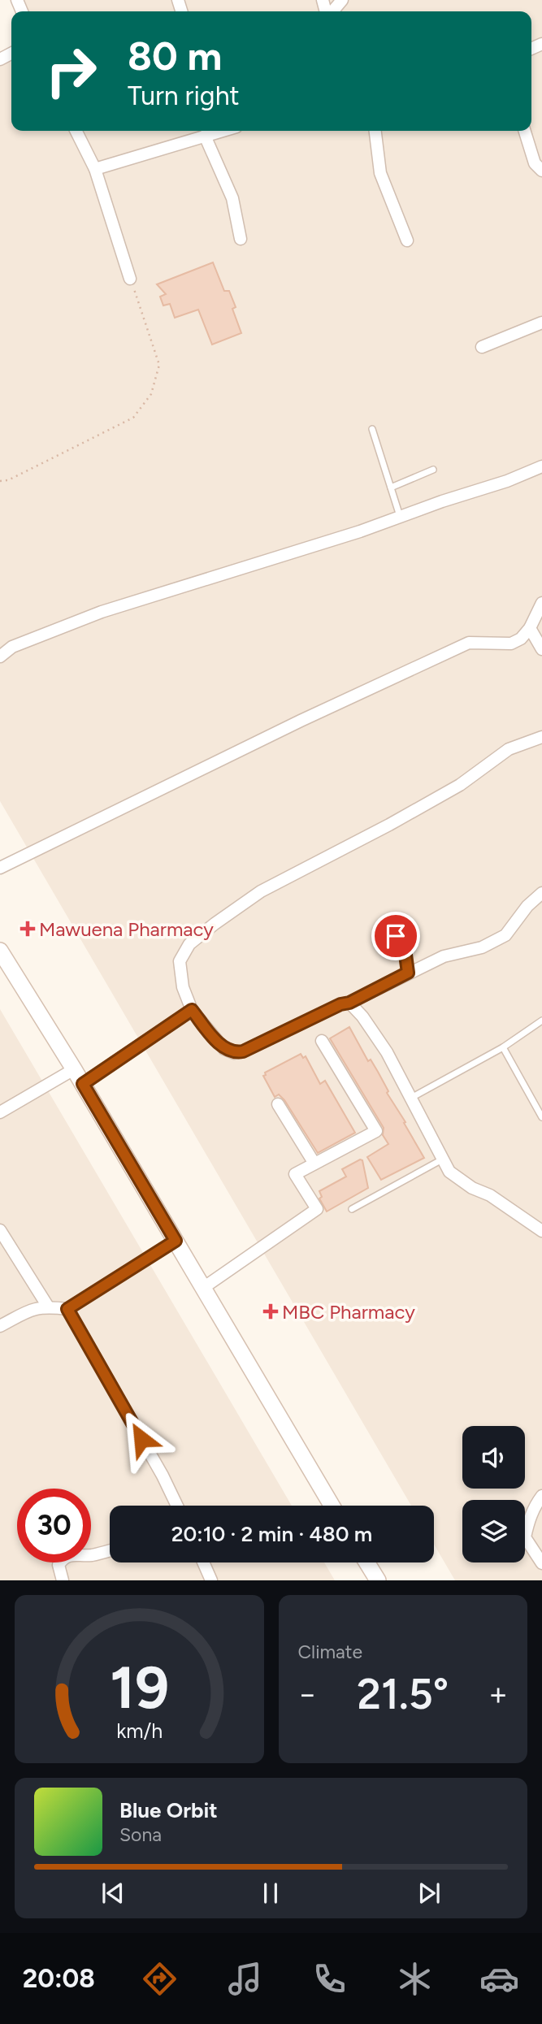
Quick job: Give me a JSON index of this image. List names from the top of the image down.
{
  "places": {
    "health": ["Mawuena Pharmacy", "MBC Pharmacy"]
  },
  "page": {
    "turn": ["80 m", "Turn right"],
    "limit": "30",
    "trip": "20:10 · 2 min · 480 m",
    "tile": "Climate",
    "heat": ["−", "21.5°", "+"],
    "song": ["Blue Orbit", "Sona"],
    "tabs": "20:08",
    "gauge": ["19", "km/h"]
  }
}
